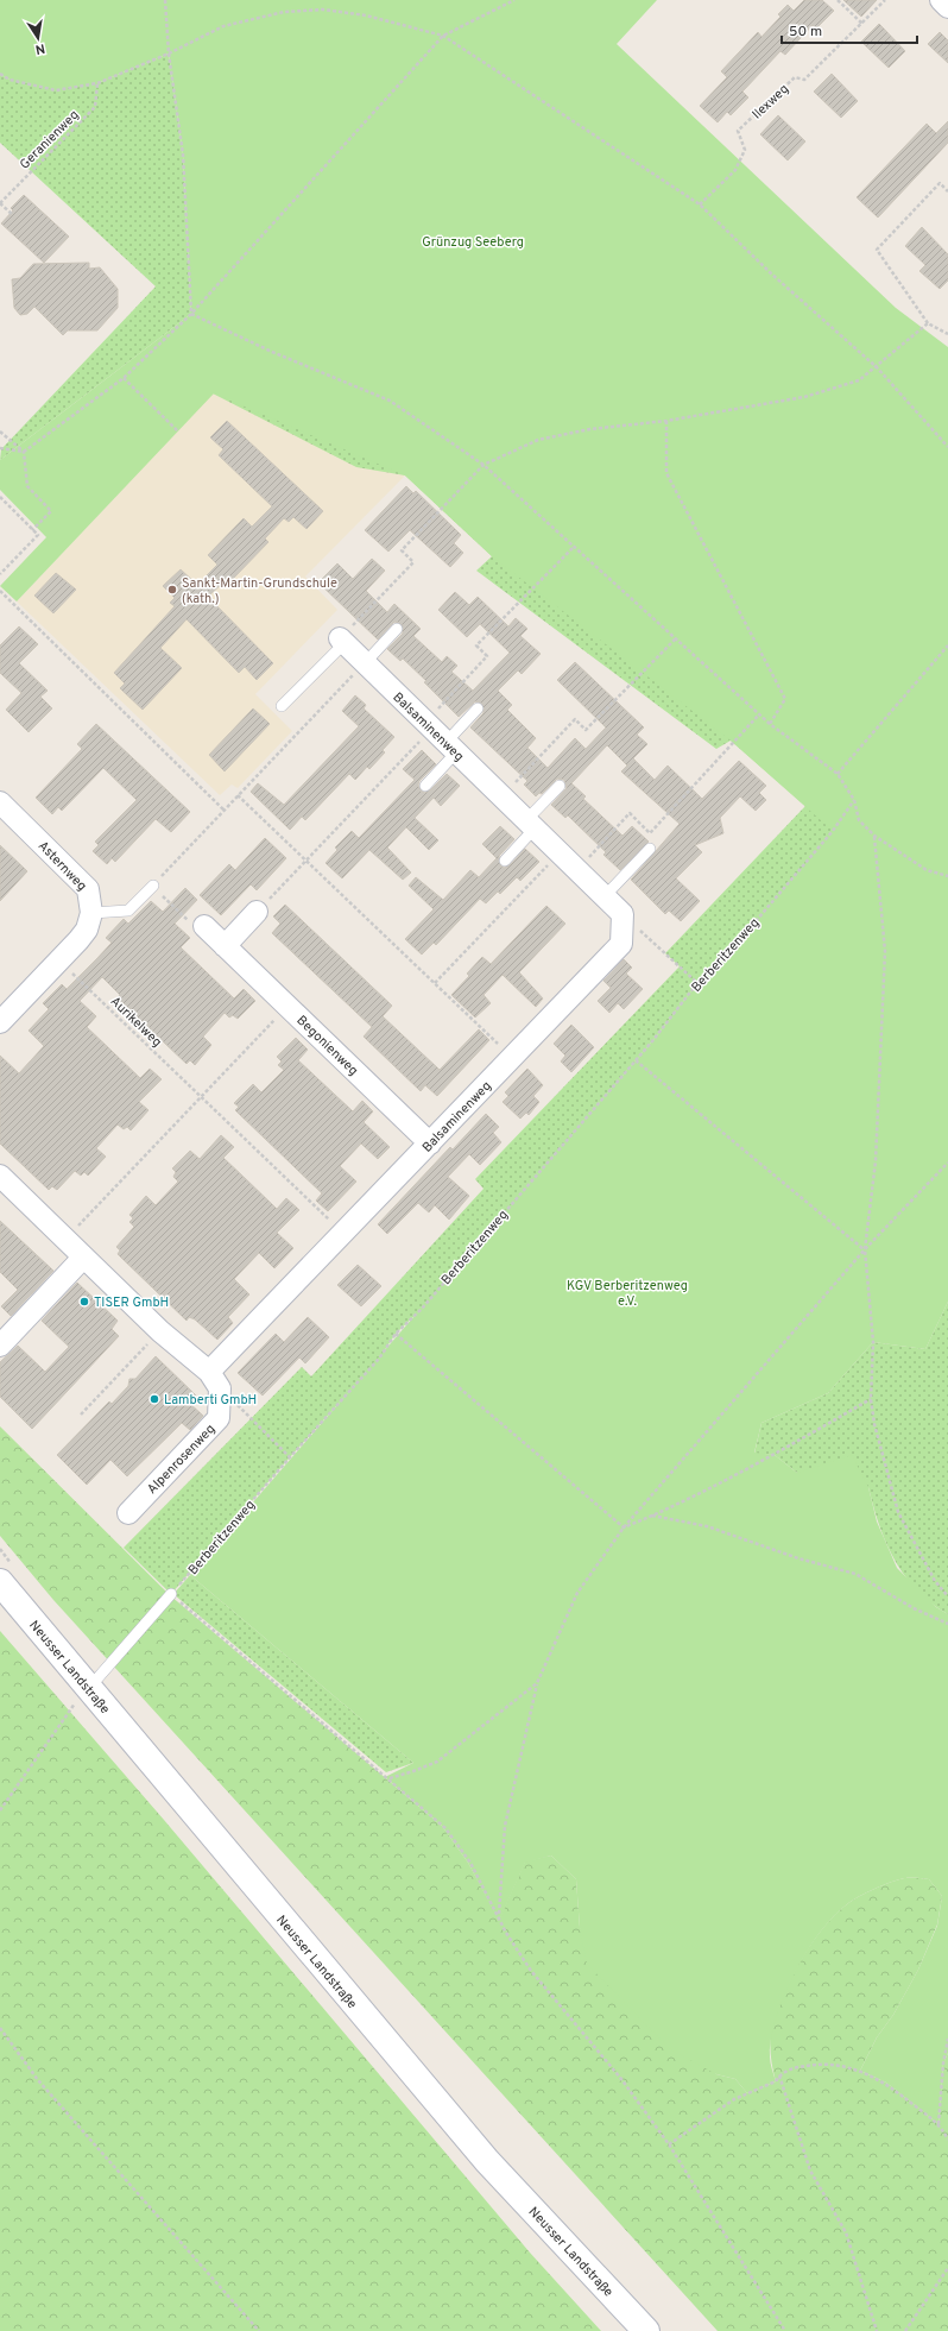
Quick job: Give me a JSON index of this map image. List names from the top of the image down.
{
  "streets": {
    "main road": ["Neusser Landstraße"],
    "street": [
      "Balsaminenweg",
      "Asternweg",
      "Begonienweg",
      "Alpenrosenweg"
    ],
    "path": [
      "Ilexweg",
      "Geranienweg",
      "Berberitzenweg",
      "Aurikelweg"
    ]
  },
  "crossings": [
    ["Balsaminenweg", "Aurikelweg"],
    ["Balsaminenweg", "Begonienweg"],
    ["Balsaminenweg", "Alpenrosenweg"]
  ],
  "parks": ["Grünzug Seeberg", "KGV Berberitzenweg e.V."],
  "places": ["Sankt-Martin-Grundschule (kath.)", "TISER GmbH", "Lamberti GmbH"],
  "scale_bar": "50 m",
  "north": "bottom"
}
